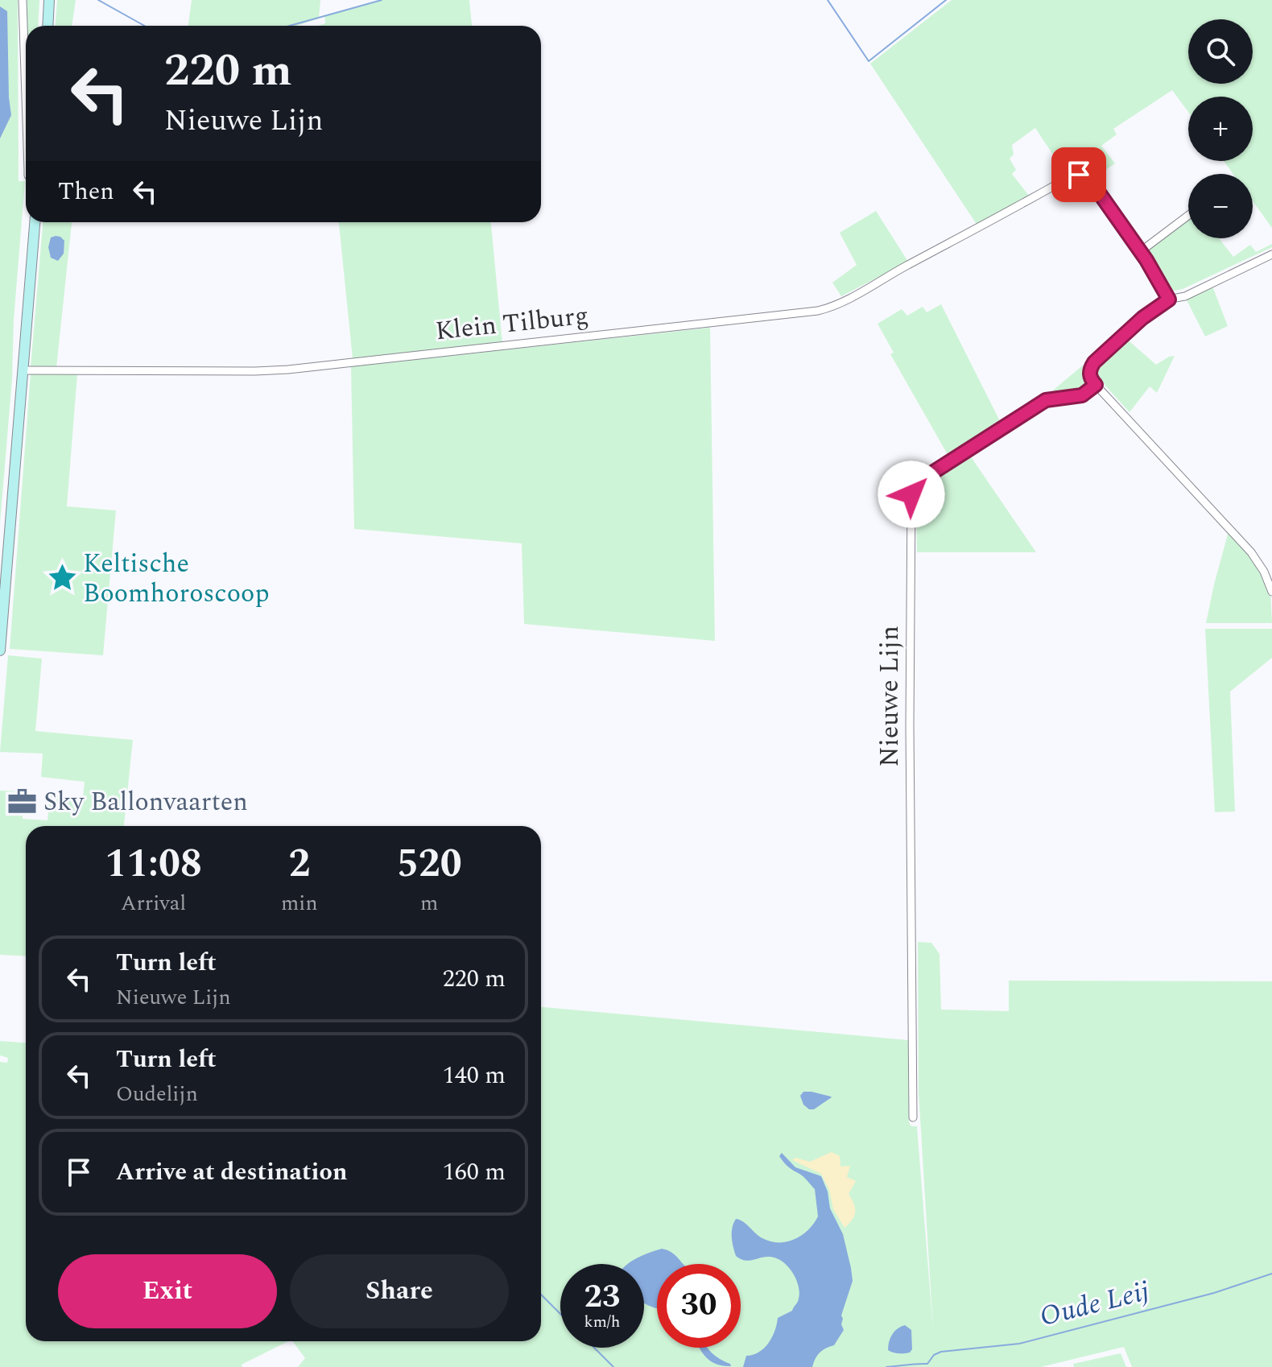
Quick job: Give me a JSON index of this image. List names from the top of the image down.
{
  "streets": {
    "street": ["Klein Tilburg", "Nieuwe Lijn"]
  },
  "water": ["Oude Leij"],
  "places": {
    "place": ["Keltische Boomhoroscoop"],
    "office": ["Sky Ballonvaarten"]
  },
  "page": {
    "map_buttons": ["+", "−"],
    "turn": ["220 m", "Nieuwe Lijn"],
    "then": "Then",
    "eta": [
      "11:08",
      "Arrival",
      "2",
      "min",
      "520",
      "m"
    ],
    "list": [
      {
        "name": "Turn left",
        "note": "Nieuwe Lijn",
        "value": "220 m"
      },
      {
        "name": "Turn left",
        "note": "Oudelijn",
        "value": "140 m"
      },
      {
        "name": "Arrive at destination",
        "value": "160 m"
      }
    ],
    "buttons": ["Exit", "Share"],
    "speed": "23 km/h",
    "limit": "30"
  }
}
